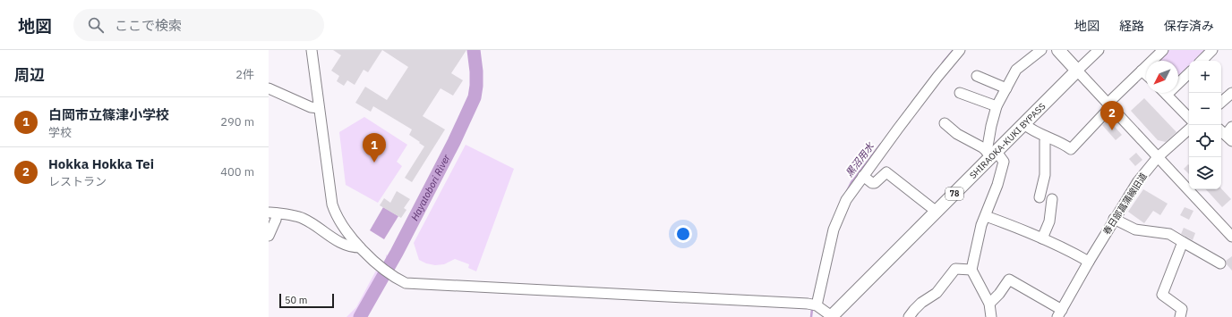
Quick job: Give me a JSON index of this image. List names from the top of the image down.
{
  "streets": {
    "main road": ["SHIRAOKA-KUKI BYPASS", "78"],
    "street": ["春日部菖蒲線旧道"]
  },
  "water": ["黒沼用水", "Hayatobori River"],
  "scale_bar": "50 m",
  "north": "bottom left",
  "page": {
    "header": "地図",
    "search": "ここで検索",
    "nav": ["地図", "経路", "保存済み"],
    "heading": ["周辺", "2件"],
    "map_buttons": ["+", "−"],
    "list": [
      {
        "mark": "1",
        "name": "白岡市立篠津小学校",
        "note": "学校",
        "value": "290 m"
      },
      {
        "mark": "2",
        "name": "Hokka Hokka Tei",
        "note": "レストラン",
        "value": "400 m"
      }
    ],
    "pins": ["2", "1"],
    "scale": "50 m"
  }
}
